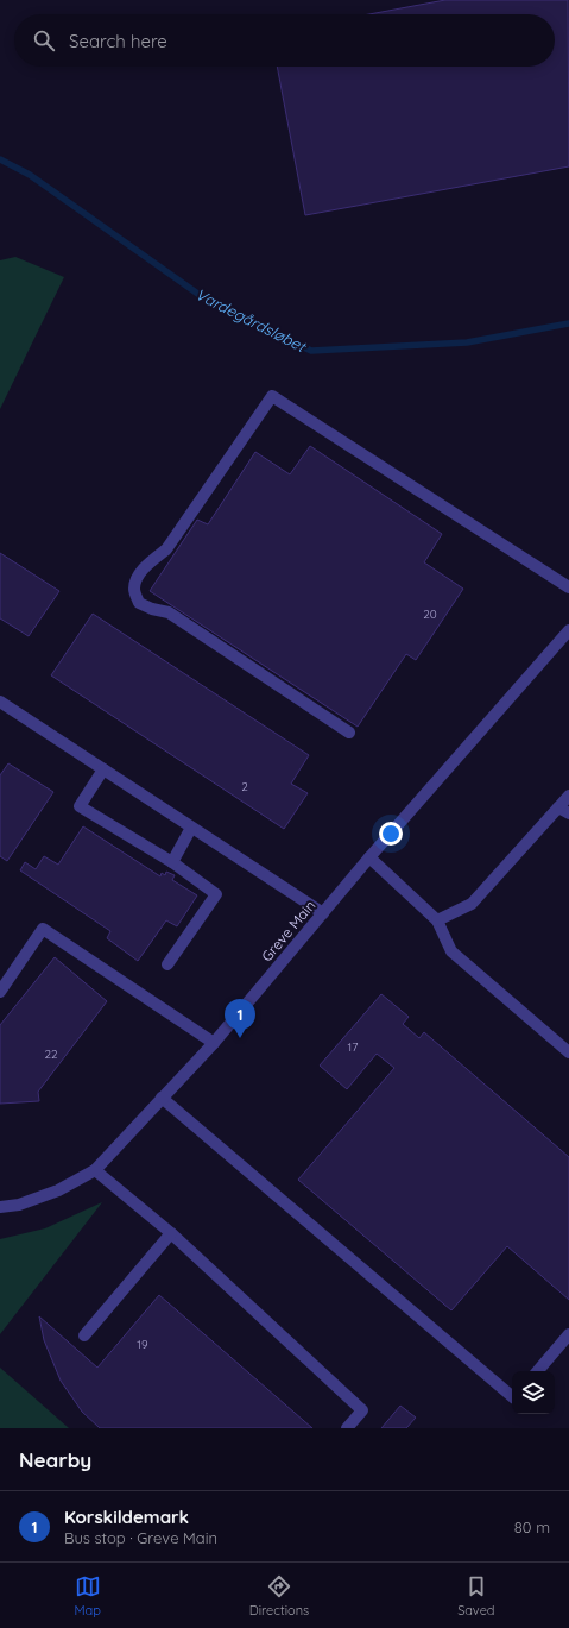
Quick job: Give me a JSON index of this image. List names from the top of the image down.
{
  "streets": {
    "street": ["Greve Main"]
  },
  "water": ["Vardegårdsløbet"],
  "house_numbers": [
    "20",
    "2",
    "17",
    "22",
    "19"
  ],
  "page": {
    "search": "Search here",
    "pins": "1",
    "heading": "Nearby",
    "list": [
      {
        "mark": "1",
        "name": "Korskildemark",
        "note": "Bus stop · Greve Main",
        "value": "80 m"
      }
    ],
    "nav": ["Map", "Directions", "Saved"]
  }
}
